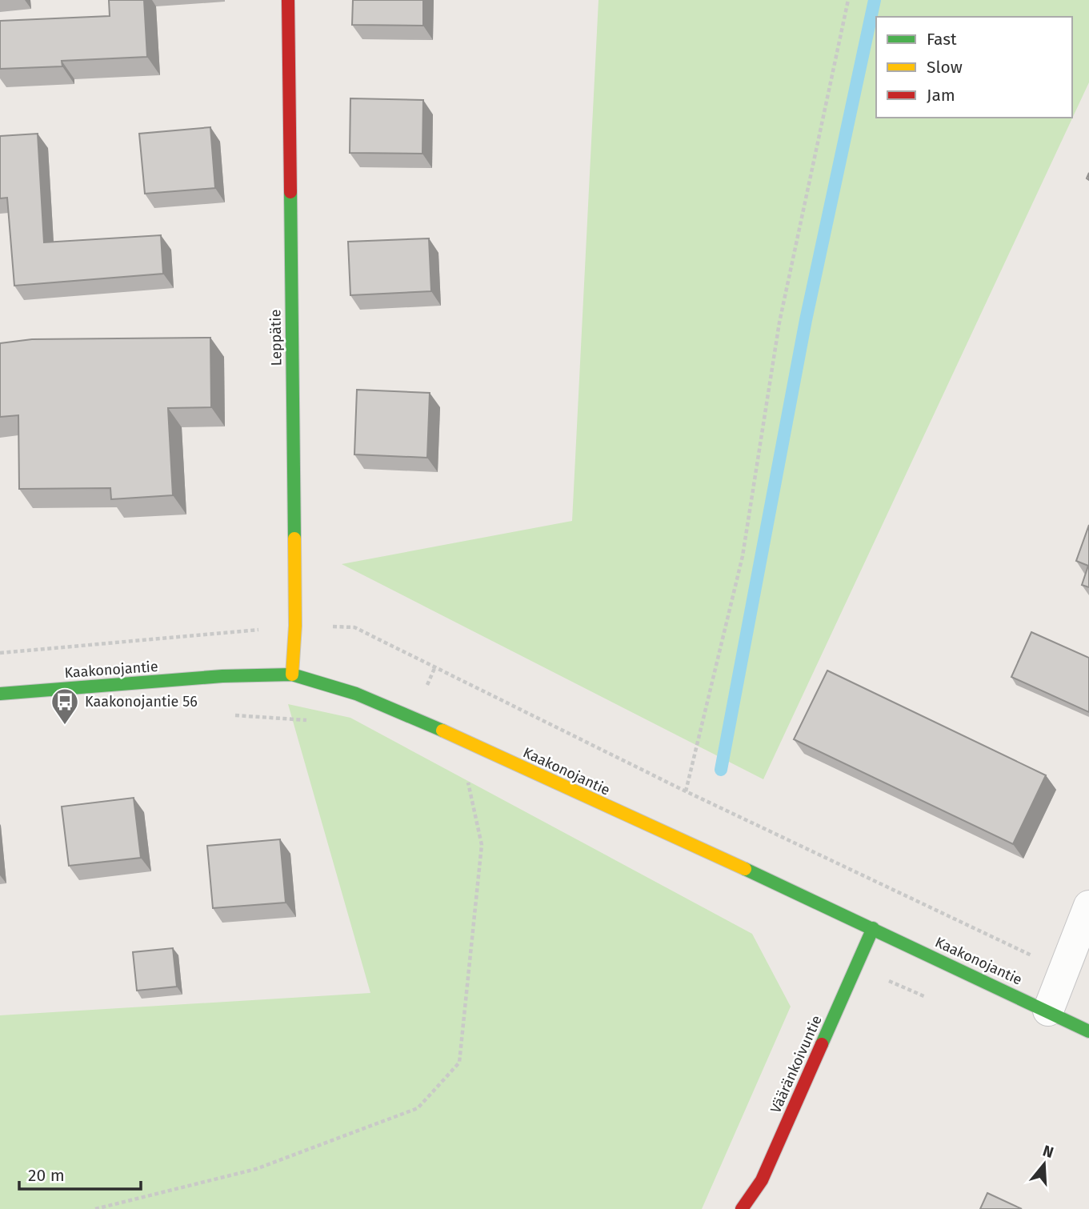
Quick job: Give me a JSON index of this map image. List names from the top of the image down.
{
  "streets": {
    "street": ["Leppätie", "Kaakonojantie", "Vääränkoivuntie"]
  },
  "crossings": [
    ["Leppätie", "Kaakonojantie"],
    ["Kaakonojantie", "Vääränkoivuntie"]
  ],
  "places": {
    "bus stop": ["Kaakonojantie 56"]
  },
  "legend": ["Fast", "Slow", "Jam"],
  "scale_bar": "20 m",
  "north": "top"
}
